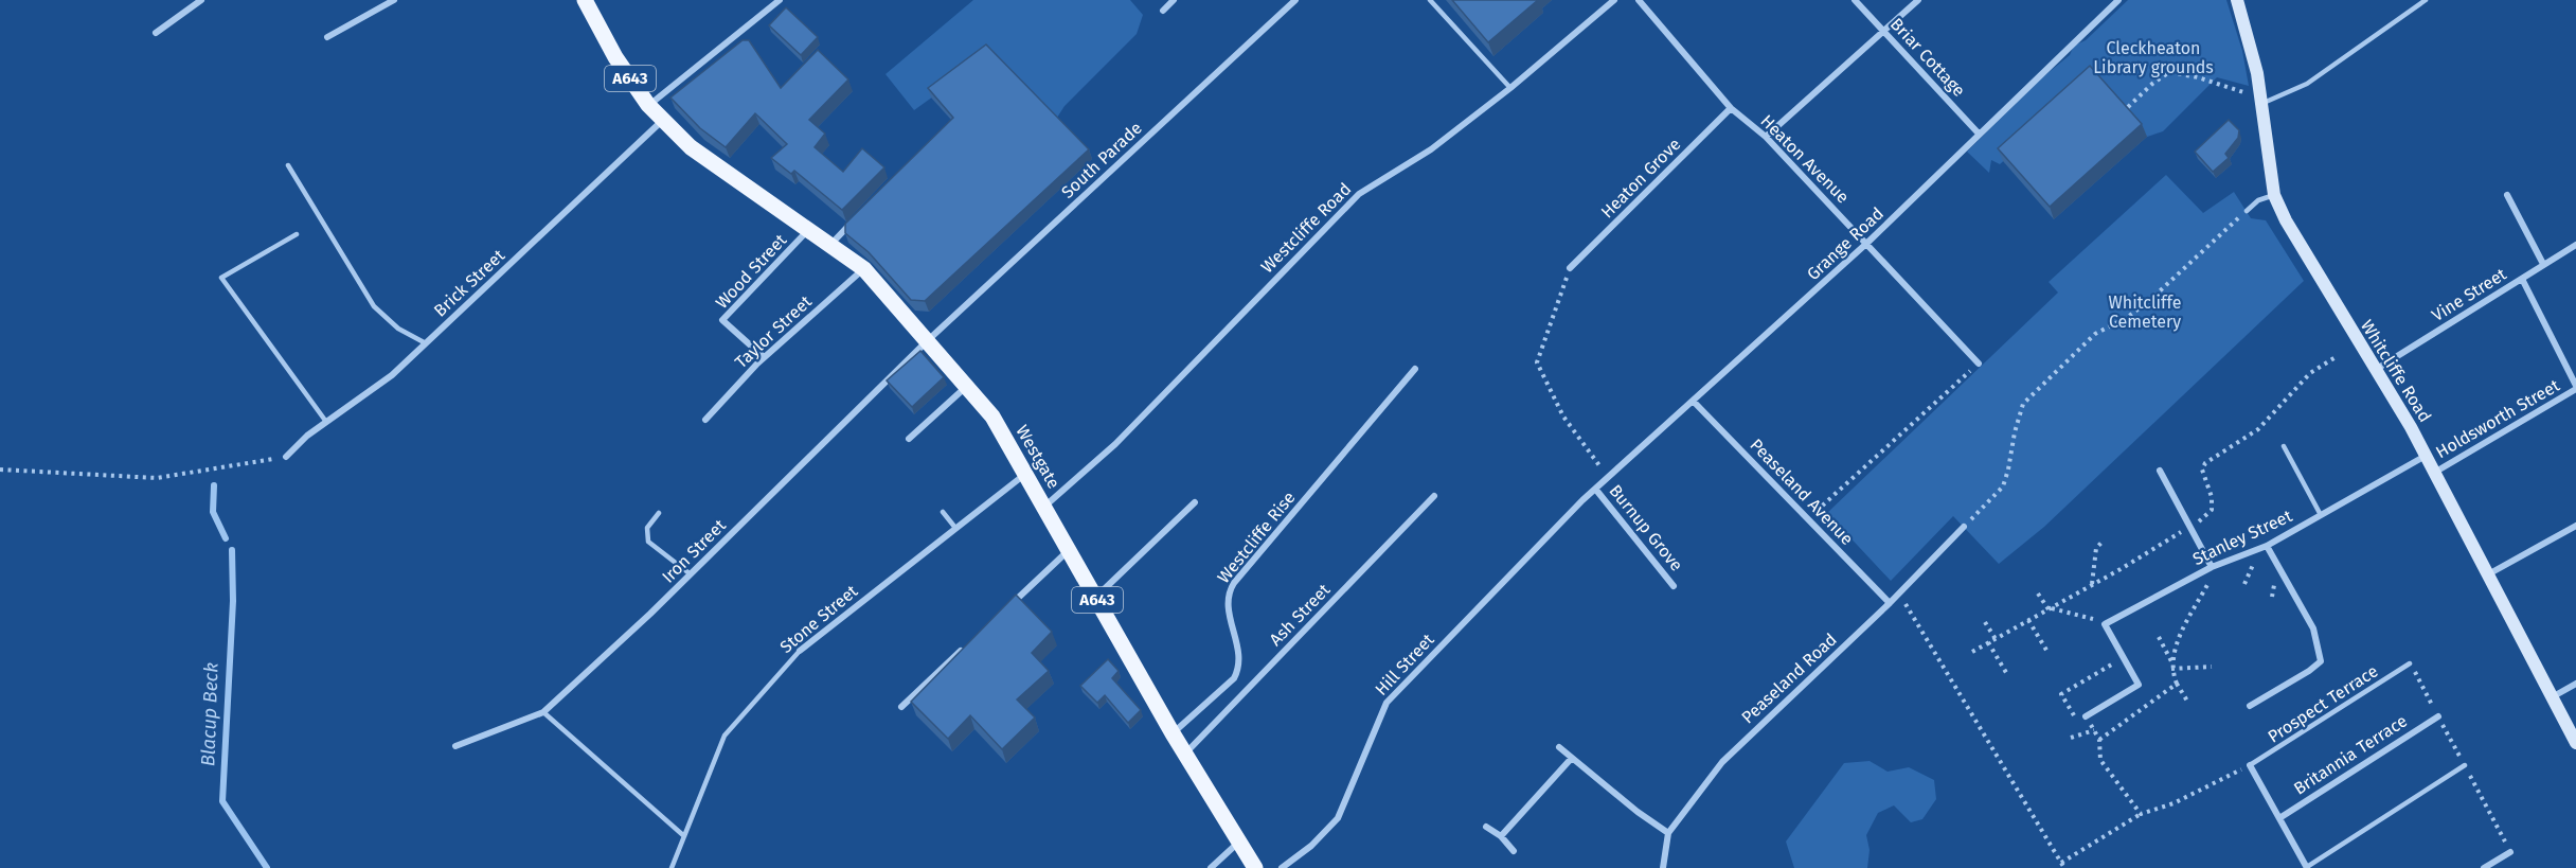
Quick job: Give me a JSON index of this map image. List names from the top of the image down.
{
  "streets": {
    "main road": ["A643", "Whitcliffe Road", "Westgate"],
    "street": [
      "Briar Cottage",
      "Heaton Avenue",
      "South Parade",
      "Heaton Grove",
      "Westcliffe Road",
      "Grange Road",
      "Wood Street",
      "Brick Street",
      "Vine Street",
      "Taylor Street",
      "Holdsworth Street",
      "Peaseland Avenue",
      "Burnup Grove",
      "Westcliffe Rise",
      "Stanley Street",
      "Iron Street",
      "Ash Street",
      "Stone Street",
      "Hill Street",
      "Peaseland Road",
      "Britannia Terrace"
    ],
    "lane": ["Prospect Terrace"]
  },
  "crossings": [
    ["Briar Cottage", "Grange Road"],
    ["A643", "Brick Street"],
    ["A643", "Westgate"],
    ["Heaton Avenue", "Heaton Grove"],
    ["Heaton Avenue", "Grange Road"],
    ["South Parade", "Westgate"],
    ["South Parade", "Iron Street"],
    ["Westcliffe Road", "Westgate"],
    ["Grange Road", "Peaseland Avenue"],
    ["Grange Road", "Burnup Grove"],
    ["Grange Road", "Hill Street"],
    ["Wood Street", "Taylor Street"],
    ["Wood Street", "Westgate"],
    ["Brick Street", "Westgate"],
    ["Vine Street", "Whitcliffe Road"],
    ["Taylor Street", "Westgate"],
    ["Whitcliffe Road", "Holdsworth Street"],
    ["Whitcliffe Road", "Stanley Street"],
    ["Westgate", "Westcliffe Rise"],
    ["Westgate", "Iron Street"],
    ["Westgate", "Ash Street"],
    ["Westgate", "Stone Street"],
    ["Peaseland Avenue", "Peaseland Road"]
  ],
  "water": ["Blacup Beck"],
  "parks": ["Cleckheaton Library grounds", "Whitcliffe Cemetery"]
}
